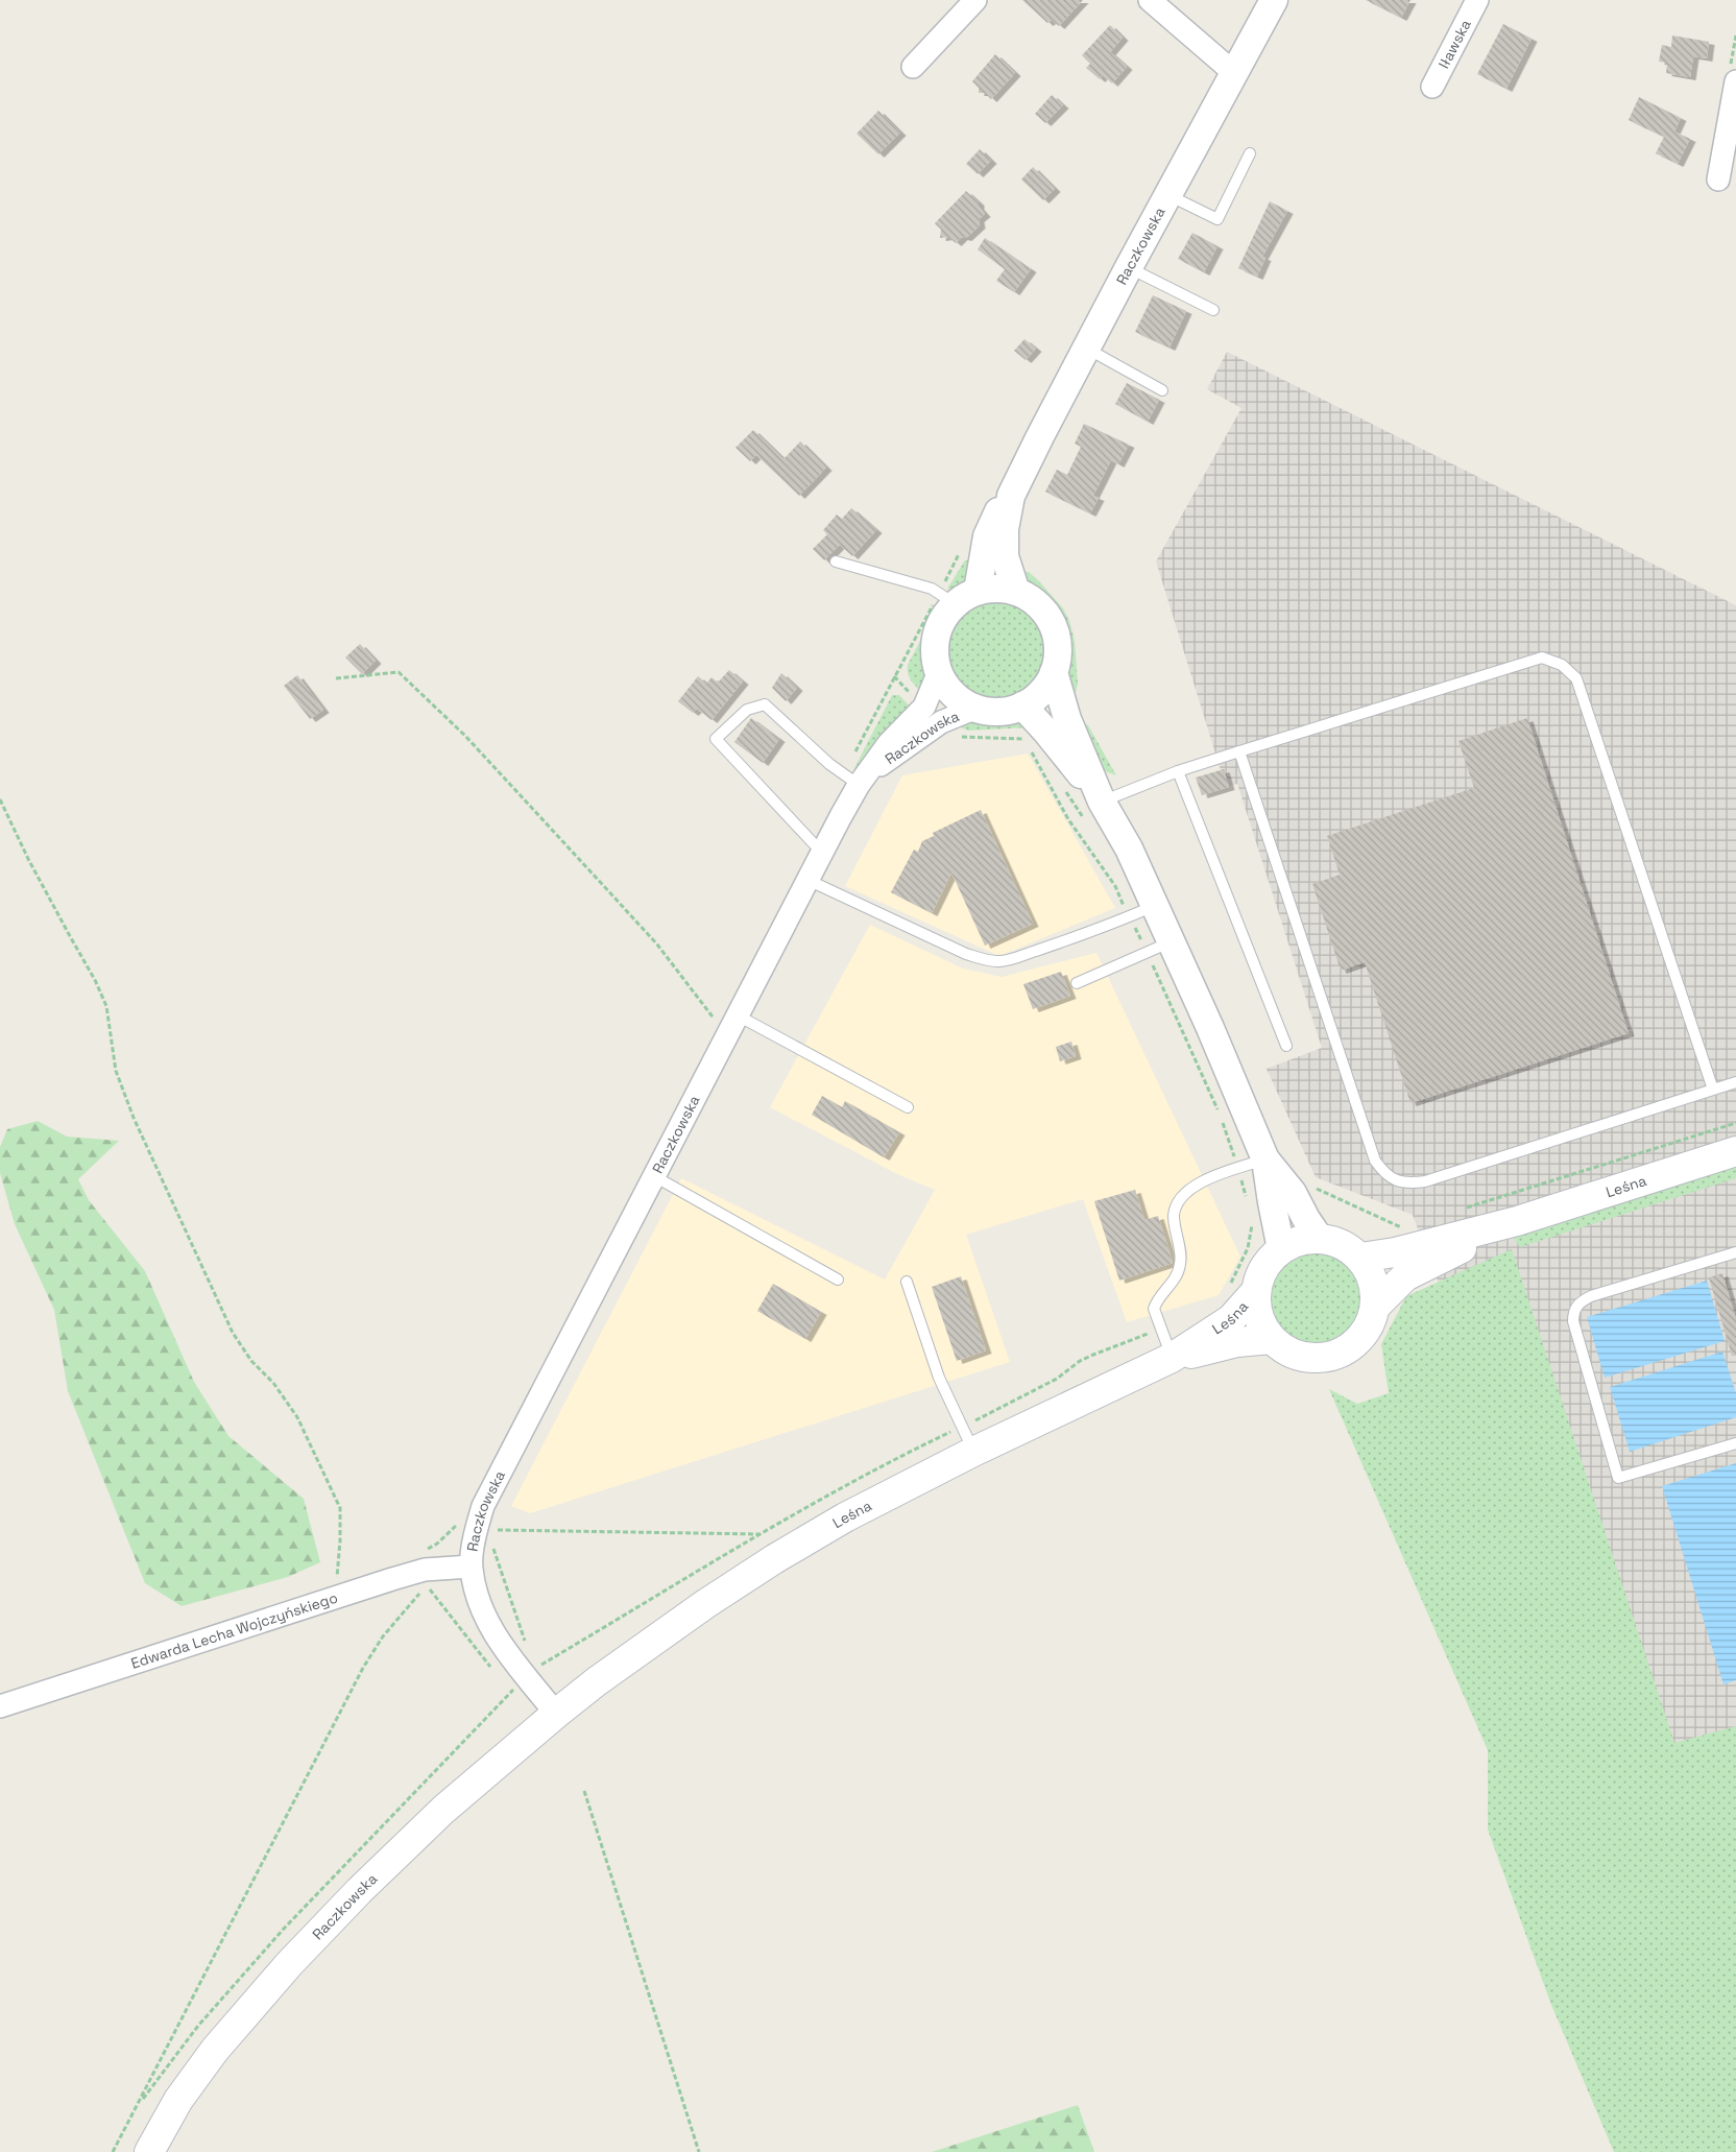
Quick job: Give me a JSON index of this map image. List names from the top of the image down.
{
  "streets": {
    "main road": ["Raczkowska", "Leśna"],
    "street": ["Iławska", "Edwarda Lecha Wojczyńskiego"]
  },
  "crossings": [
    ["Raczkowska", "Leśna"],
    ["Raczkowska", "Edwarda Lecha Wojczyńskiego"]
  ]
}
